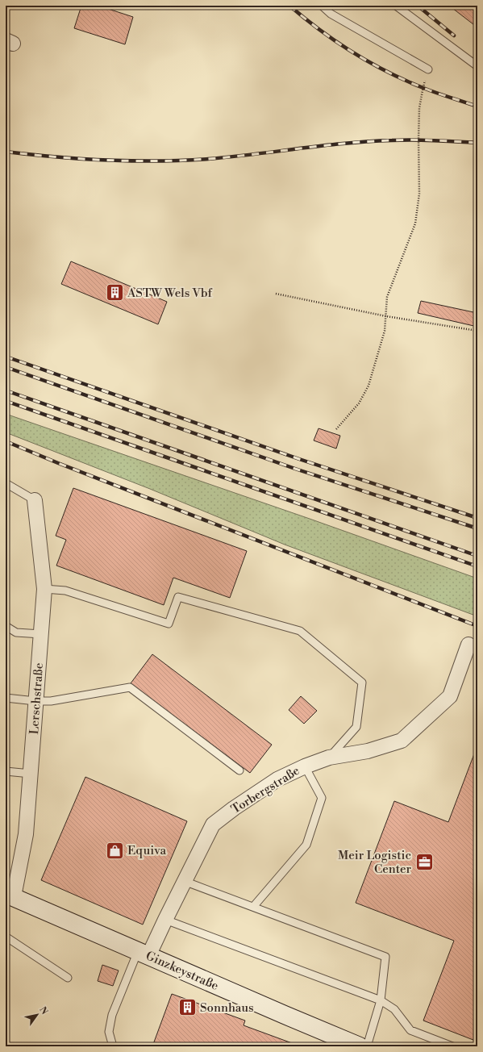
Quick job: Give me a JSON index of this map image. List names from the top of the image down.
{
  "streets": {
    "street": ["Lerschstraße", "Torbergstraße", "Ginzkeystraße"]
  },
  "crossings": [
    ["Lerschstraße", "Ginzkeystraße"],
    ["Torbergstraße", "Ginzkeystraße"]
  ],
  "places": {
    "building": ["ASTW Wels Vbf", "Sonnhaus"],
    "shop": ["Equiva"],
    "office": ["Meir Logistic Center"]
  },
  "north": "top right"
}
